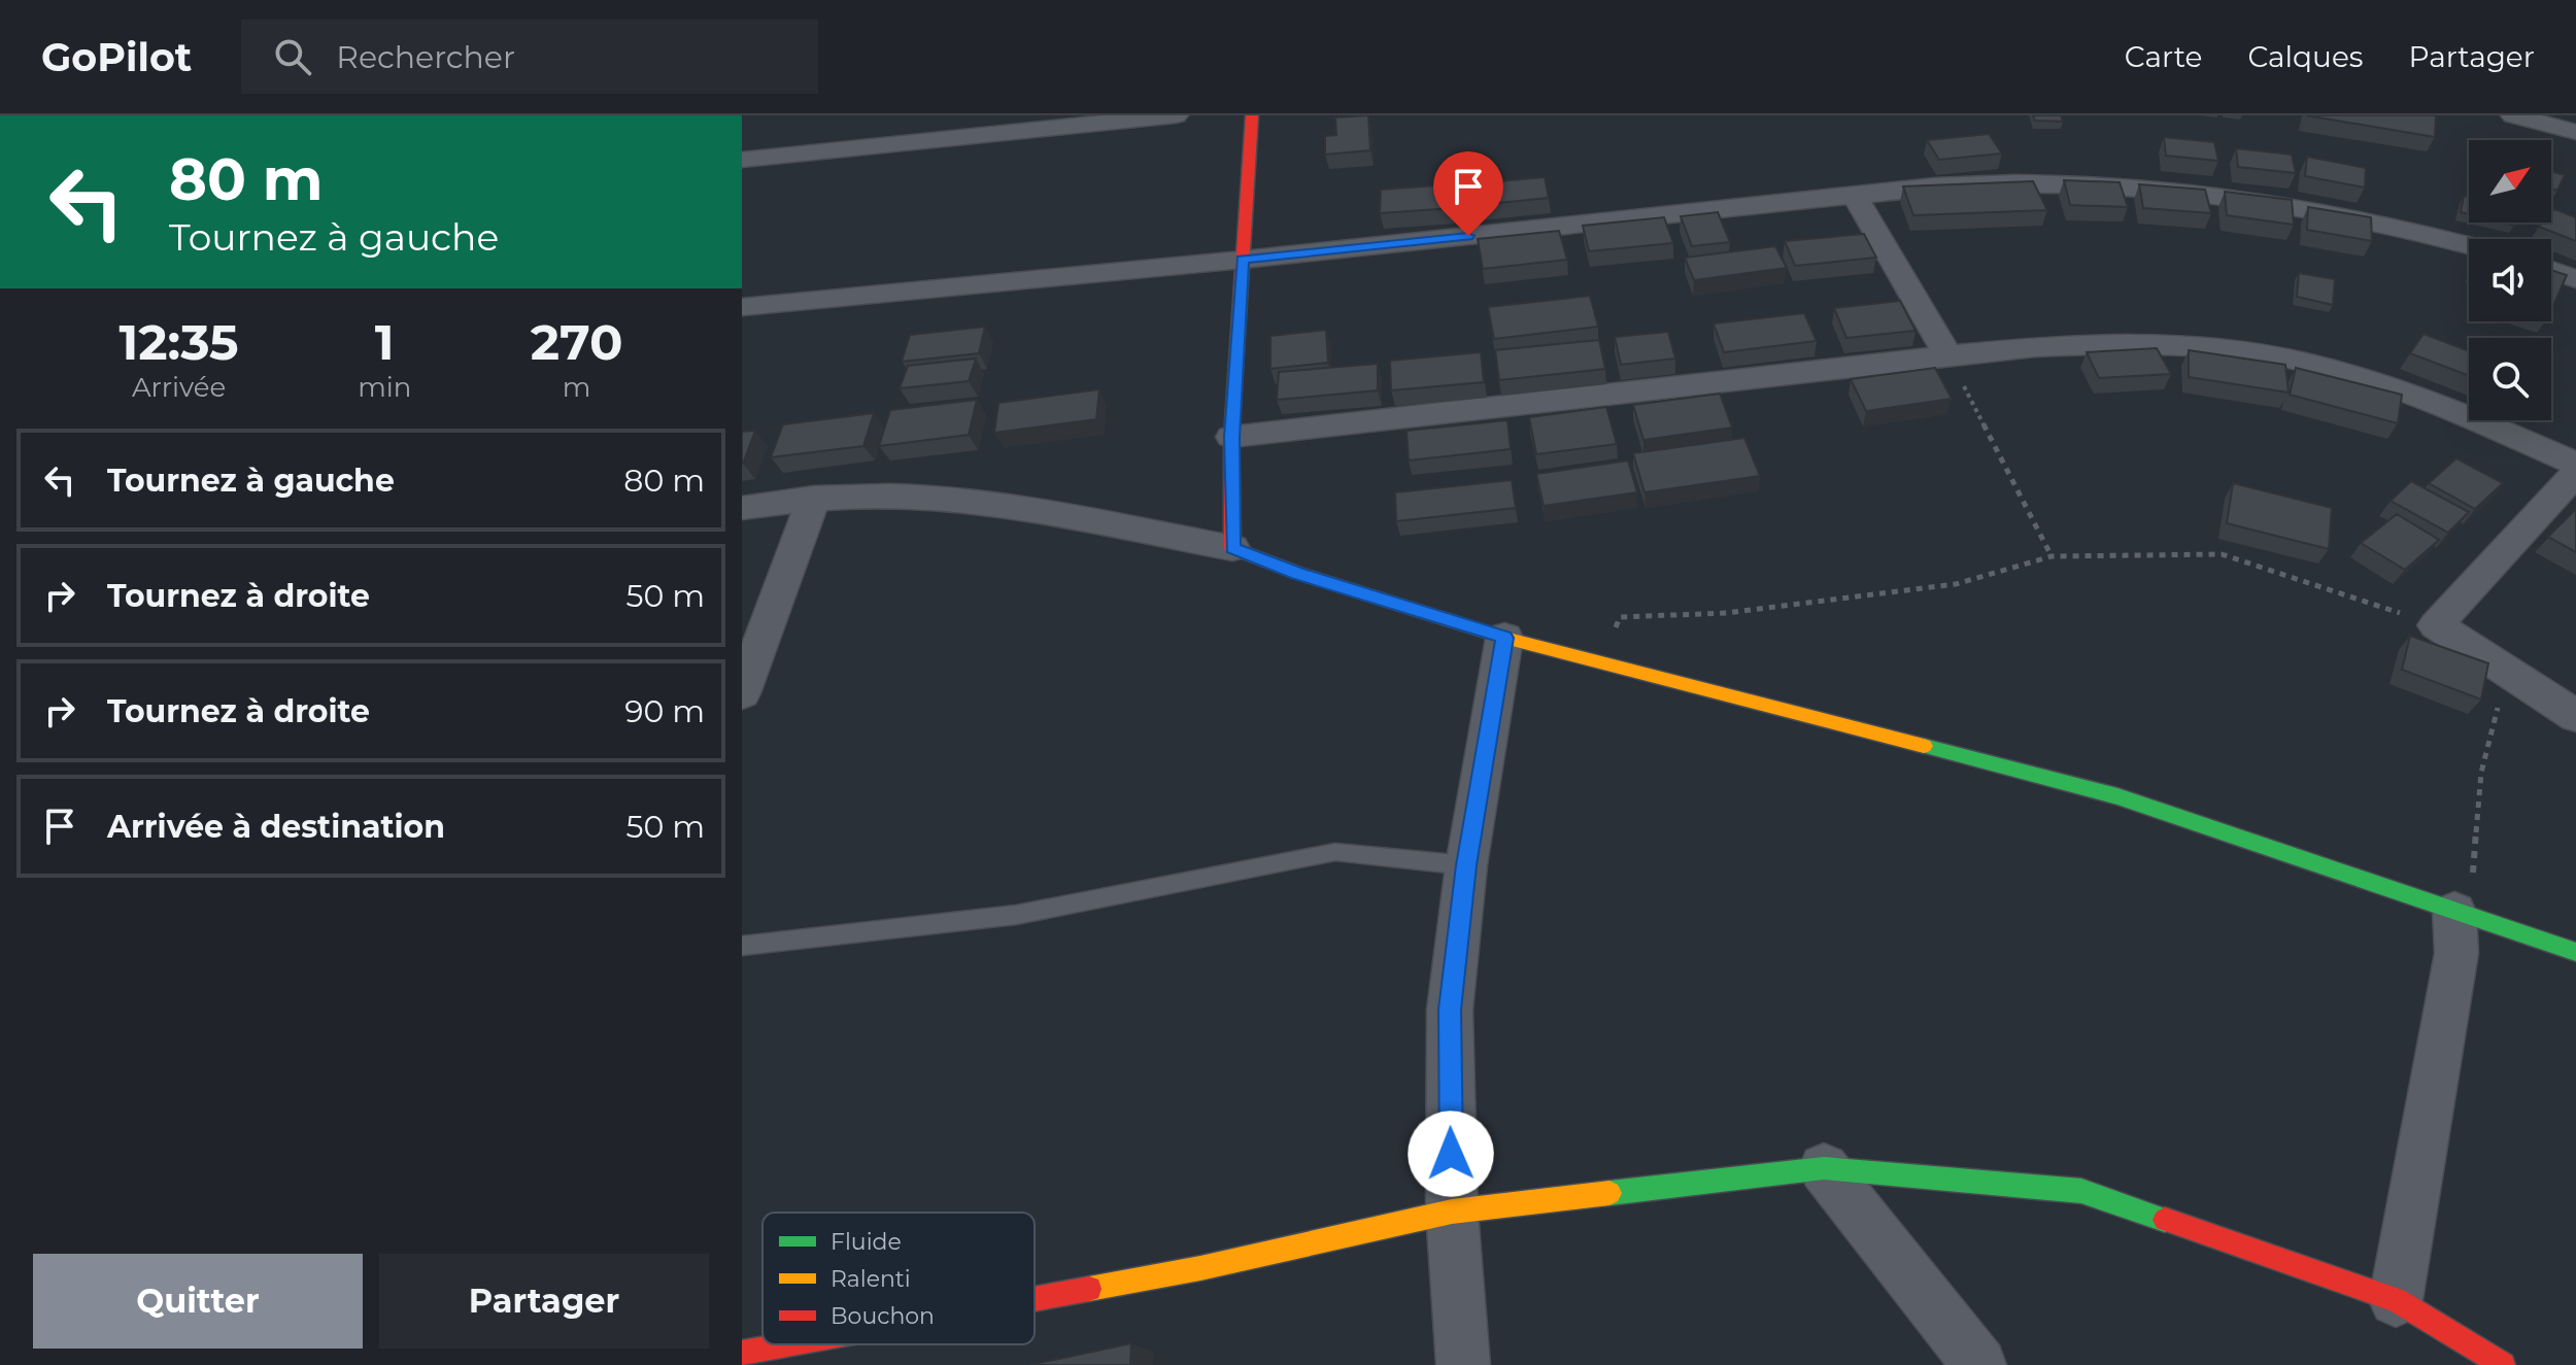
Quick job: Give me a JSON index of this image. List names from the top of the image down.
{
  "legend": ["Fluide", "Ralenti", "Bouchon"],
  "north": "top right",
  "page": {
    "header": "GoPilot",
    "search": "Rechercher",
    "nav": ["Carte", "Calques", "Partager"],
    "turn": ["80 m", "Tournez à gauche"],
    "eta": [
      "12:35",
      "Arrivée",
      "1",
      "min",
      "270",
      "m"
    ],
    "list": [
      {
        "name": "Tournez à gauche",
        "value": "80 m"
      },
      {
        "name": "Tournez à droite",
        "value": "50 m"
      },
      {
        "name": "Tournez à droite",
        "value": "90 m"
      },
      {
        "name": "Arrivée à destination",
        "value": "50 m"
      }
    ],
    "buttons": ["Quitter", "Partager"]
  }
}
